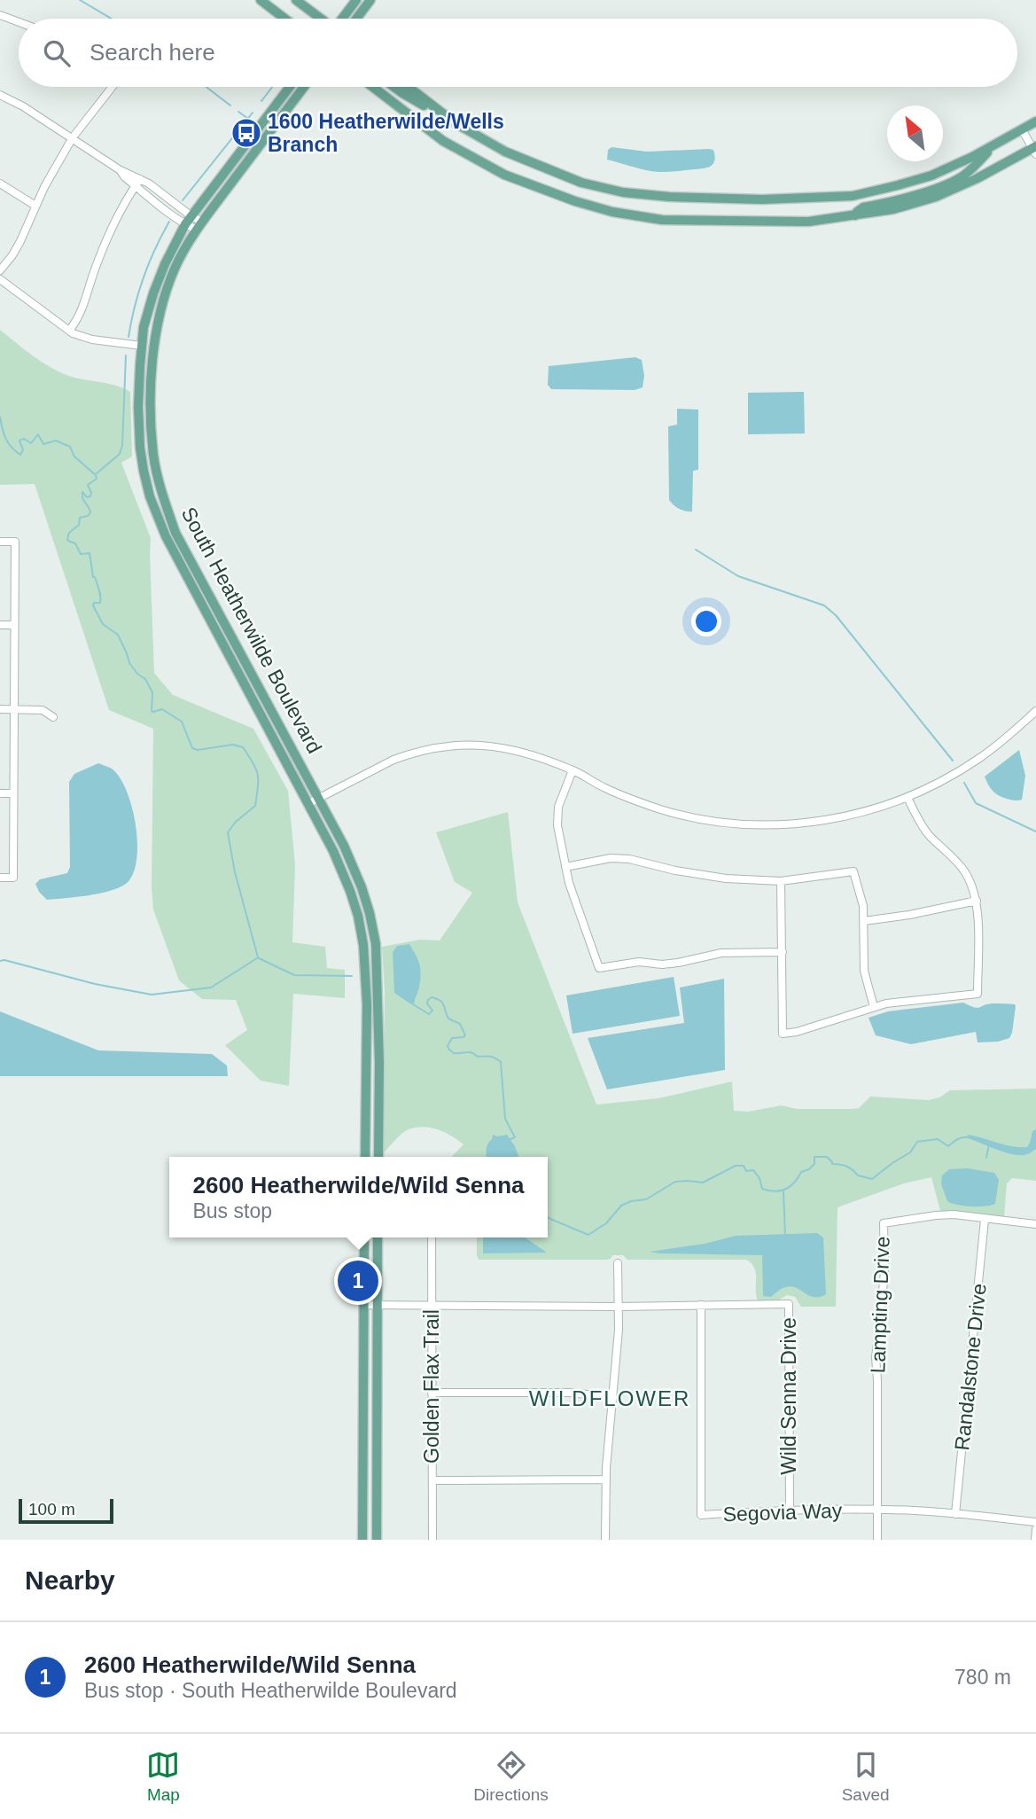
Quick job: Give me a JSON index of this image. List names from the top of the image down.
{
  "streets": {
    "main road": ["South Heatherwilde Boulevard"],
    "street": [
      "Lampting Drive",
      "Randalstone Drive",
      "Golden Flax Trail",
      "Wild Senna Drive",
      "Segovia Way"
    ]
  },
  "crossings": [
    ["Lampting Drive", "Randalstone Drive"],
    ["Lampting Drive", "Segovia Way"],
    ["Randalstone Drive", "Segovia Way"],
    ["Golden Flax Trail", "Wild Senna Drive"],
    ["Wild Senna Drive", "Segovia Way"]
  ],
  "districts": ["WILDFLOWER"],
  "places": {
    "bus stop": ["1600 Heatherwilde/Wells Branch"]
  },
  "scale_bar": "100 m",
  "north": "top left",
  "page": {
    "search": "Search here",
    "popup": ["2600 Heatherwilde/Wild Senna", "Bus stop"],
    "pins": "1",
    "scale": "100 m",
    "heading": "Nearby",
    "list": [
      {
        "mark": "1",
        "name": "2600 Heatherwilde/Wild Senna",
        "note": "Bus stop · South Heatherwilde Boulevard",
        "value": "780 m"
      }
    ],
    "nav": ["Map", "Directions", "Saved"]
  }
}
